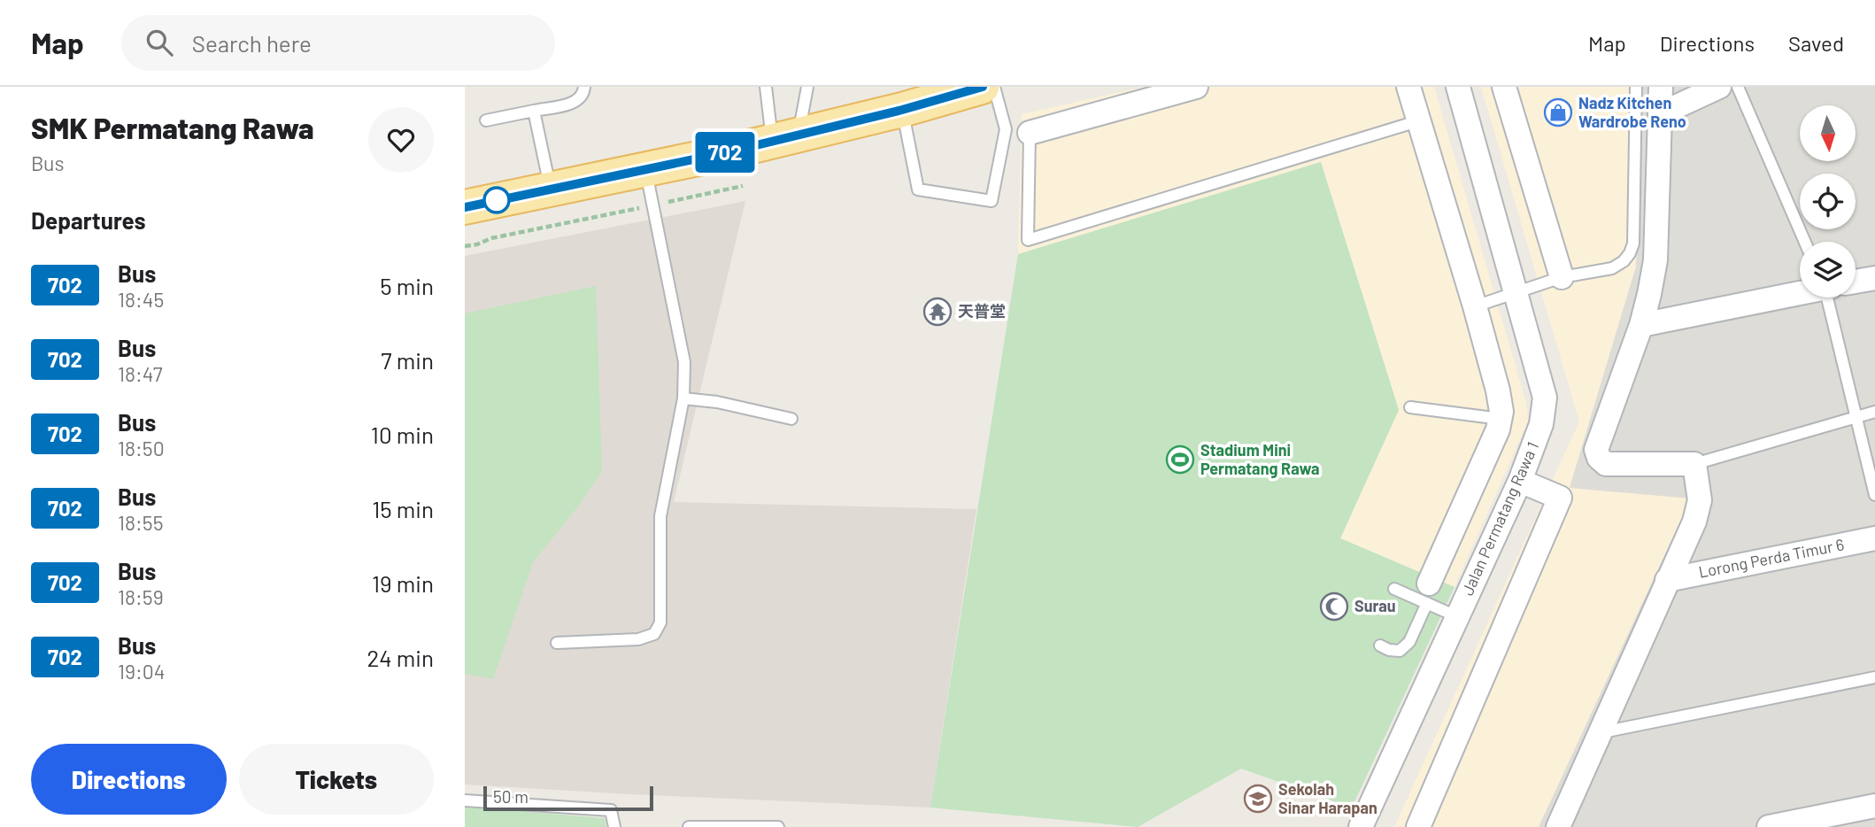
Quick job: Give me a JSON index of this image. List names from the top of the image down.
{
  "streets": {
    "street": ["Jalan Permatang Rawa 1", "Lorong Perda Timur 6"]
  },
  "places": {
    "shop": ["Nadz Kitchen Wardrobe Reno"],
    "temple": ["天普堂"],
    "sports": ["Stadium Mini Permatang Rawa"],
    "mosque": ["Surau"],
    "school or university": ["Sekolah Sinar Harapan"]
  },
  "lines": ["bus line 702"],
  "scale_bar": "50 m",
  "north": "bottom",
  "page": {
    "header": "Map",
    "search": "Search here",
    "nav": ["Map", "Directions", "Saved"],
    "heading": [
      ["SMK Permatang Rawa", "Bus"],
      "Departures"
    ],
    "on_map": "702",
    "list": [
      {
        "mark": "702",
        "name": "Bus",
        "note": "18:45",
        "value": "5 min"
      },
      {
        "mark": "702",
        "name": "Bus",
        "note": "18:47",
        "value": "7 min"
      },
      {
        "mark": "702",
        "name": "Bus",
        "note": "18:50",
        "value": "10 min"
      },
      {
        "mark": "702",
        "name": "Bus",
        "note": "18:55",
        "value": "15 min"
      },
      {
        "mark": "702",
        "name": "Bus",
        "note": "18:59",
        "value": "19 min"
      },
      {
        "mark": "702",
        "name": "Bus",
        "note": "19:04",
        "value": "24 min"
      }
    ],
    "buttons": ["Directions", "Tickets"],
    "scale": "50 m"
  }
}
